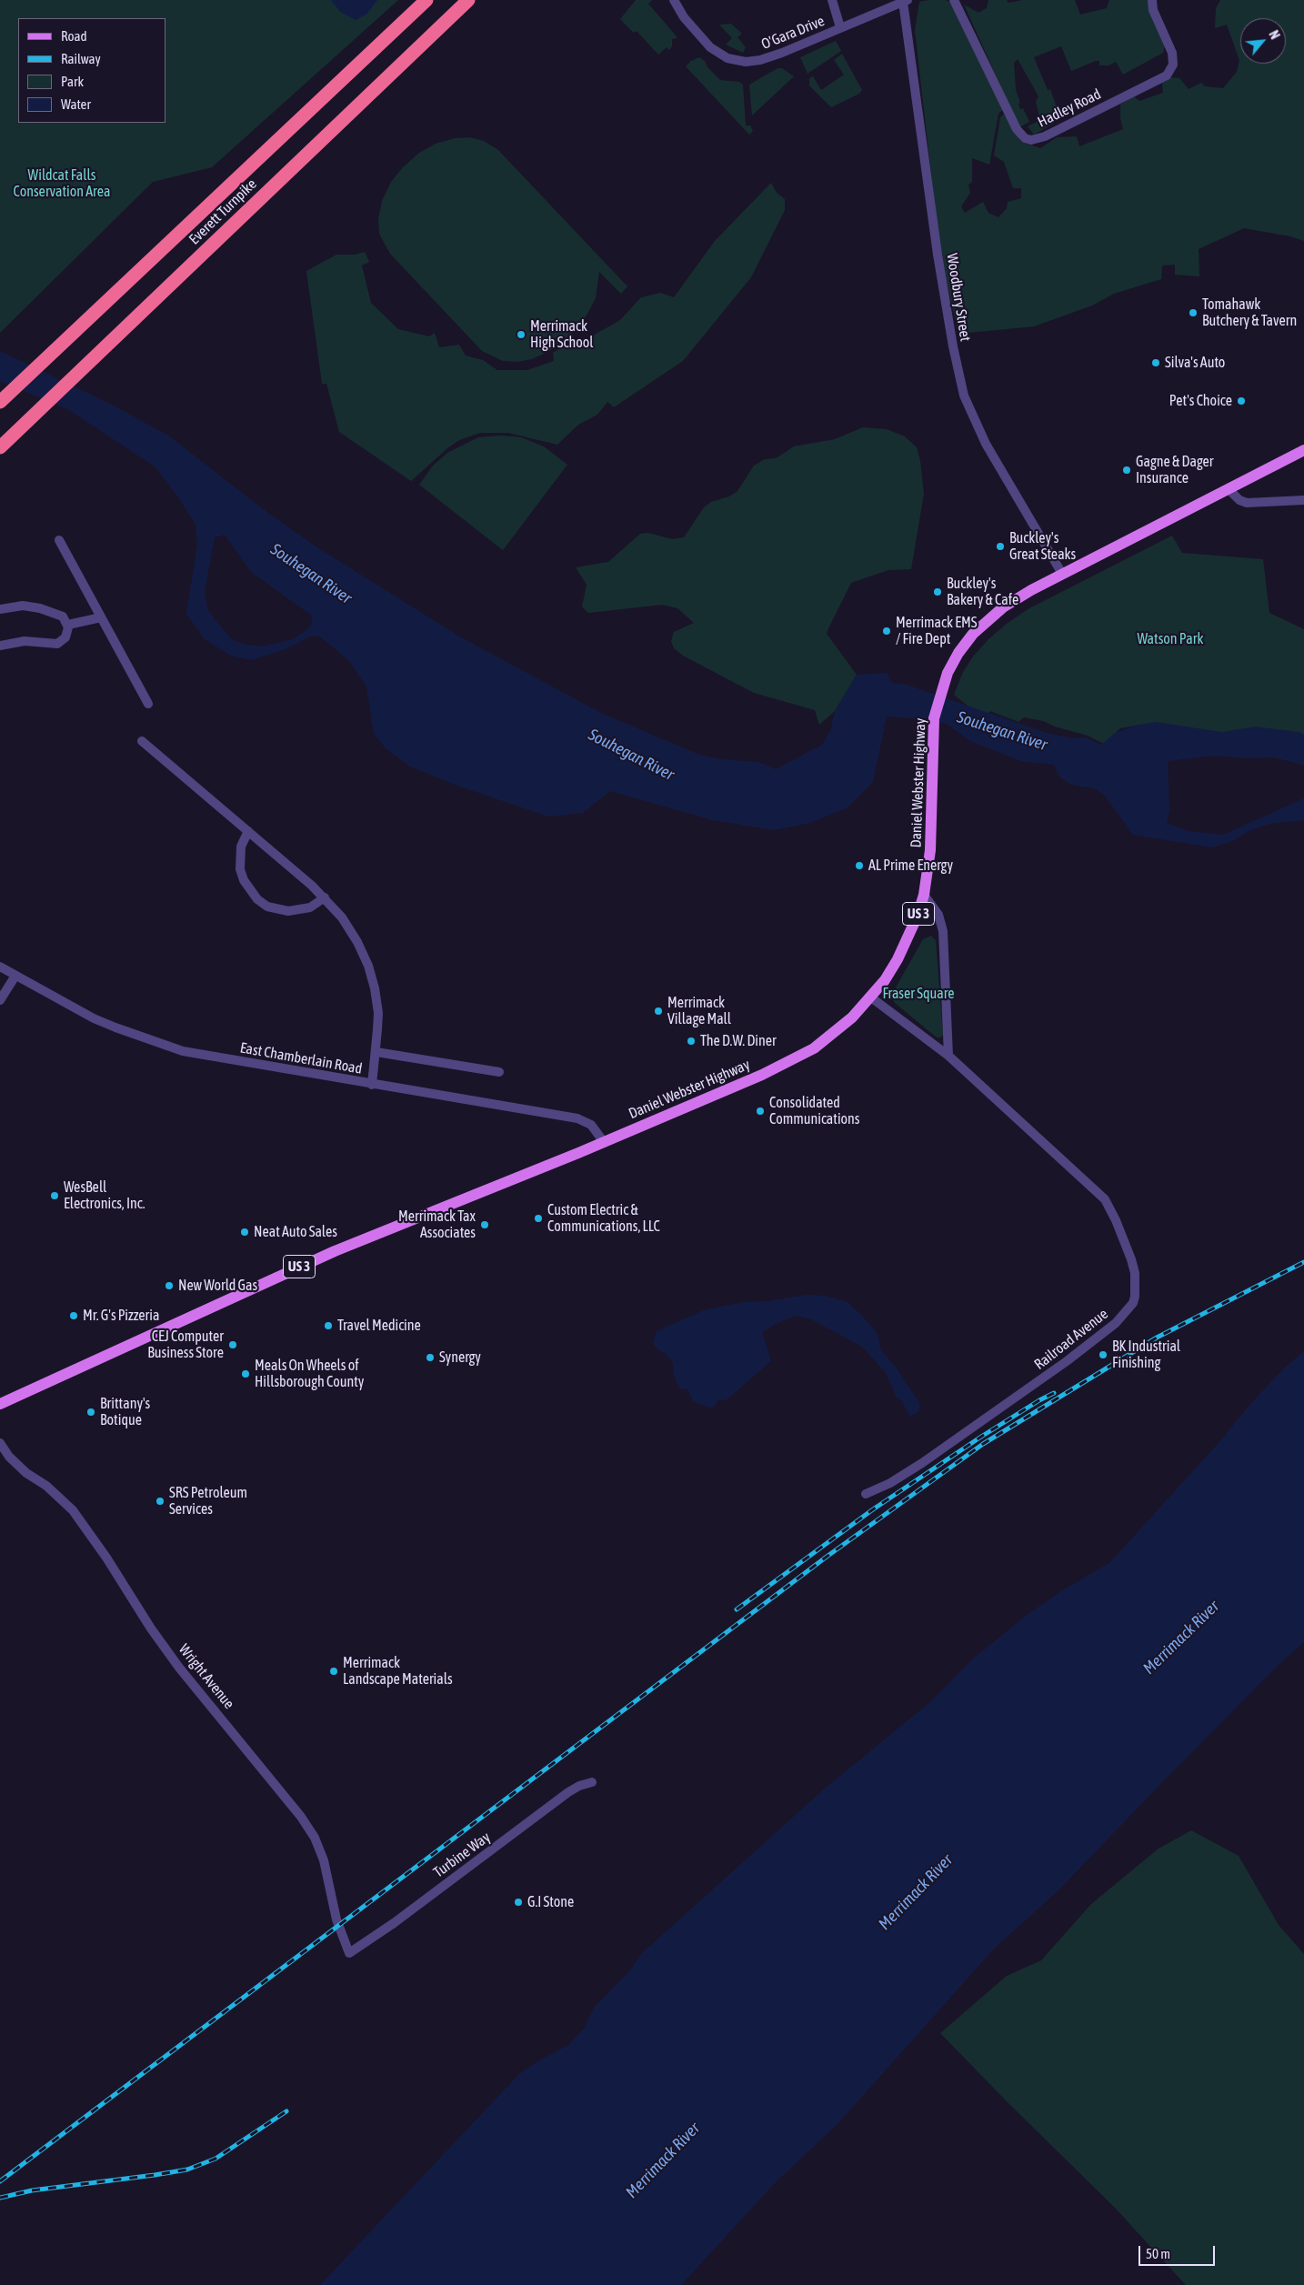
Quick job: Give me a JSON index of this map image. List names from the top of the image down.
{
  "streets": {
    "highway": ["Everett Turnpike"],
    "main road": ["Daniel Webster Highway", "US 3"],
    "street": [
      "O'Gara Drive",
      "Hadley Road",
      "Woodbury Street",
      "East Chamberlain Road",
      "Railroad Avenue",
      "Wright Avenue",
      "Turbine Way"
    ]
  },
  "crossings": [
    ["O'Gara Drive", "Woodbury Street"],
    ["Woodbury Street", "Daniel Webster Highway"],
    ["Daniel Webster Highway", "East Chamberlain Road"],
    ["Daniel Webster Highway", "Railroad Avenue"],
    ["Wright Avenue", "Turbine Way"]
  ],
  "water": ["Souhegan River", "Merrimack River"],
  "parks": ["Wildcat Falls Conservation Area", "Watson Park", "Fraser Square"],
  "places": [
    "Tomahawk Butchery & Tavern",
    "Merrimack High School",
    "Silva's Auto",
    "Pet's Choice",
    "Gagne & Dager Insurance",
    "Buckley's Great Steaks",
    "Buckley's Bakery & Cafe",
    "Merrimack EMS / Fire Dept",
    "AL Prime Energy",
    "Merrimack Village Mall",
    "The D.W. Diner",
    "Consolidated Communications",
    "WesBell Electronics, Inc.",
    "Custom Electric & Communications, LLC",
    "Merrimack Tax Associates",
    "Neat Auto Sales",
    "New World Gas",
    "Mr. G's Pizzeria",
    "Travel Medicine",
    "CEJ Computer Business Store",
    "BK Industrial Finishing",
    "Synergy",
    "Meals On Wheels of Hillsborough County",
    "Brittany's Botique",
    "SRS Petroleum Services",
    "Merrimack Landscape Materials",
    "G.I Stone"
  ],
  "legend": [
    "Road",
    "Railway",
    "Park",
    "Water"
  ],
  "scale_bar": "50 m",
  "north": "top right"
}
